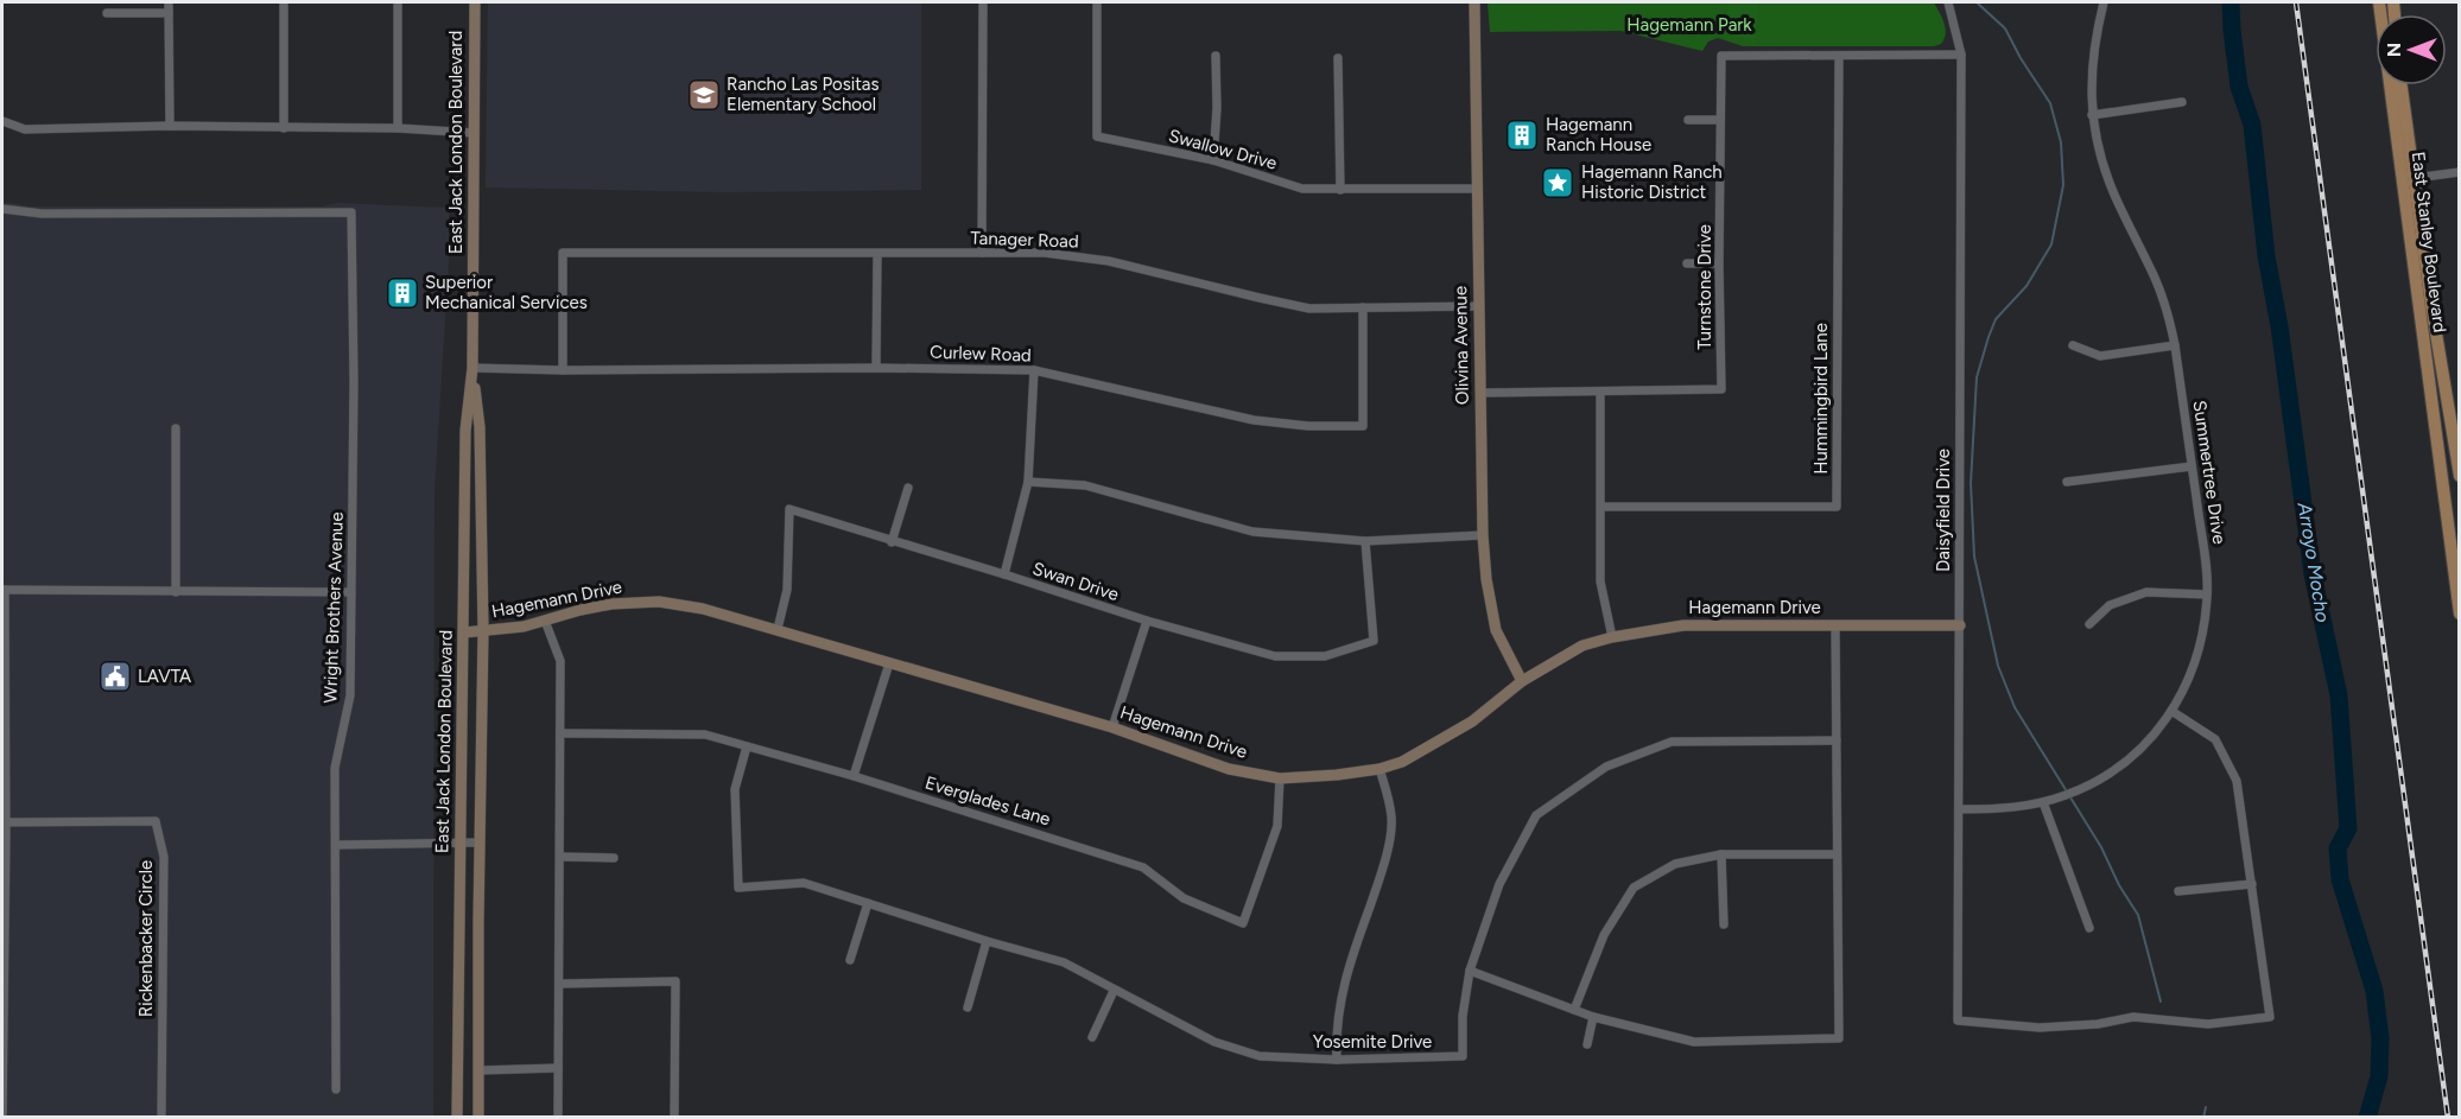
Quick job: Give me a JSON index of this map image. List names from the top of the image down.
{
  "streets": {
    "main road": ["East Stanley Boulevard"],
    "street": [
      "East Jack London Boulevard",
      "Swallow Drive",
      "Tanager Road",
      "Turnstone Drive",
      "Olivina Avenue",
      "Curlew Road",
      "Hummingbird Lane",
      "Summertree Drive",
      "Daisyfield Drive",
      "Swan Drive",
      "Hagemann Drive",
      "Wright Brothers Avenue",
      "Everglades Lane",
      "Rickenbacker Circle",
      "Yosemite Drive"
    ]
  },
  "crossings": [
    ["East Jack London Boulevard", "Curlew Road"],
    ["East Jack London Boulevard", "Hagemann Drive"],
    ["Swallow Drive", "Olivina Avenue"],
    ["Tanager Road", "Olivina Avenue"],
    ["Tanager Road", "Curlew Road"],
    ["Turnstone Drive", "Olivina Avenue"],
    ["Turnstone Drive", "Hummingbird Lane"],
    ["Turnstone Drive", "Daisyfield Drive"],
    ["Olivina Avenue", "Hagemann Drive"],
    ["Summertree Drive", "Daisyfield Drive"],
    ["Daisyfield Drive", "Hagemann Drive"],
    ["Swan Drive", "Hagemann Drive"],
    ["Hagemann Drive", "Everglades Lane"],
    ["Everglades Lane", "Yosemite Drive"]
  ],
  "water": ["Arroyo Mocho"],
  "parks": ["Hagemann Park"],
  "places": {
    "school or university": ["Rancho Las Positas Elementary School"],
    "building": ["Hagemann Ranch House", "Superior Mechanical Services"],
    "place": ["Hagemann Ranch Historic District"],
    "public building": ["LAVTA"]
  },
  "north": "left"
}
